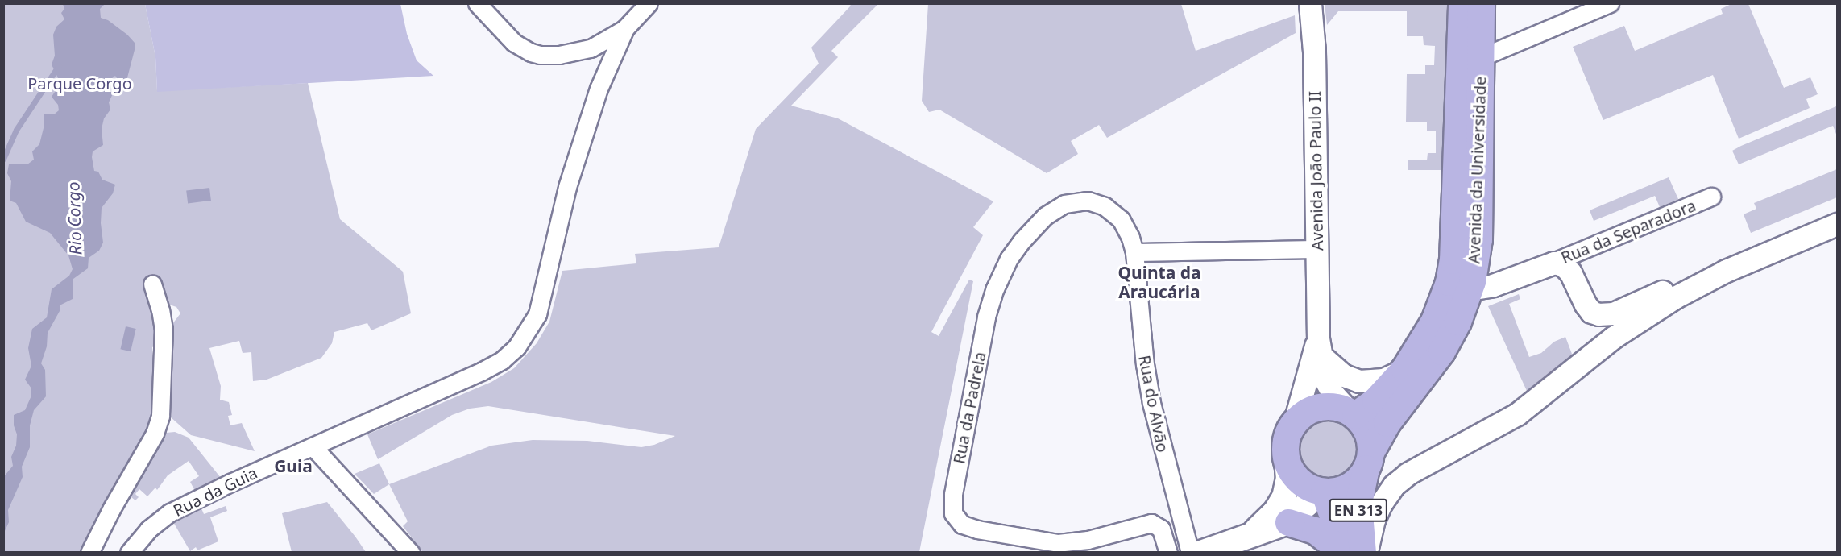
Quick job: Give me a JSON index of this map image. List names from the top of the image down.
{
  "streets": {
    "main road": ["Avenida da Universidade", "EN 313"],
    "street": [
      "Avenida João Paulo II",
      "Rua da Separadora",
      "Rua do Alvão",
      "Rua da Padrela",
      "Rua da Guia"
    ]
  },
  "crossings": [
    ["Avenida da Universidade", "Rua da Separadora"],
    ["Avenida da Universidade", "EN 313"],
    ["Rua do Alvão", "Rua da Padrela"]
  ],
  "districts": ["Quinta da Araucária", "Guia"],
  "water": ["Rio Corgo"],
  "parks": ["Parque Corgo"]
}
